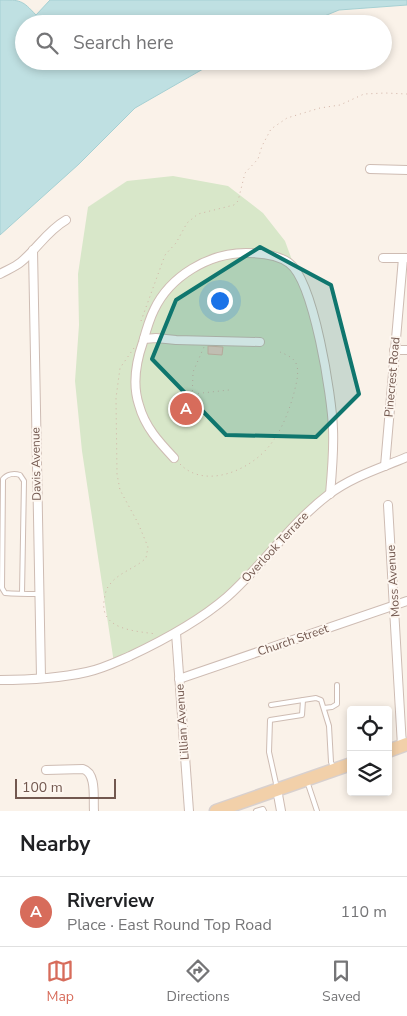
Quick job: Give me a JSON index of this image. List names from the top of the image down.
{
  "streets": {
    "street": [
      "Pinecrest Road",
      "Davis Avenue",
      "Overlook Terrace",
      "Moss Avenue",
      "Church Street",
      "Lillian Avenue"
    ]
  },
  "crossings": [
    ["Pinecrest Road", "Overlook Terrace"],
    ["Davis Avenue", "Overlook Terrace"],
    ["Overlook Terrace", "Lillian Avenue"],
    ["Moss Avenue", "Church Street"],
    ["Church Street", "Lillian Avenue"]
  ],
  "scale_bar": "100 m",
  "page": {
    "search": "Search here",
    "pins": "A",
    "scale": "100 m",
    "heading": "Nearby",
    "list": [
      {
        "mark": "A",
        "name": "Riverview",
        "note": "Place · East Round Top Road",
        "value": "110 m"
      }
    ],
    "nav": ["Map", "Directions", "Saved"]
  }
}
